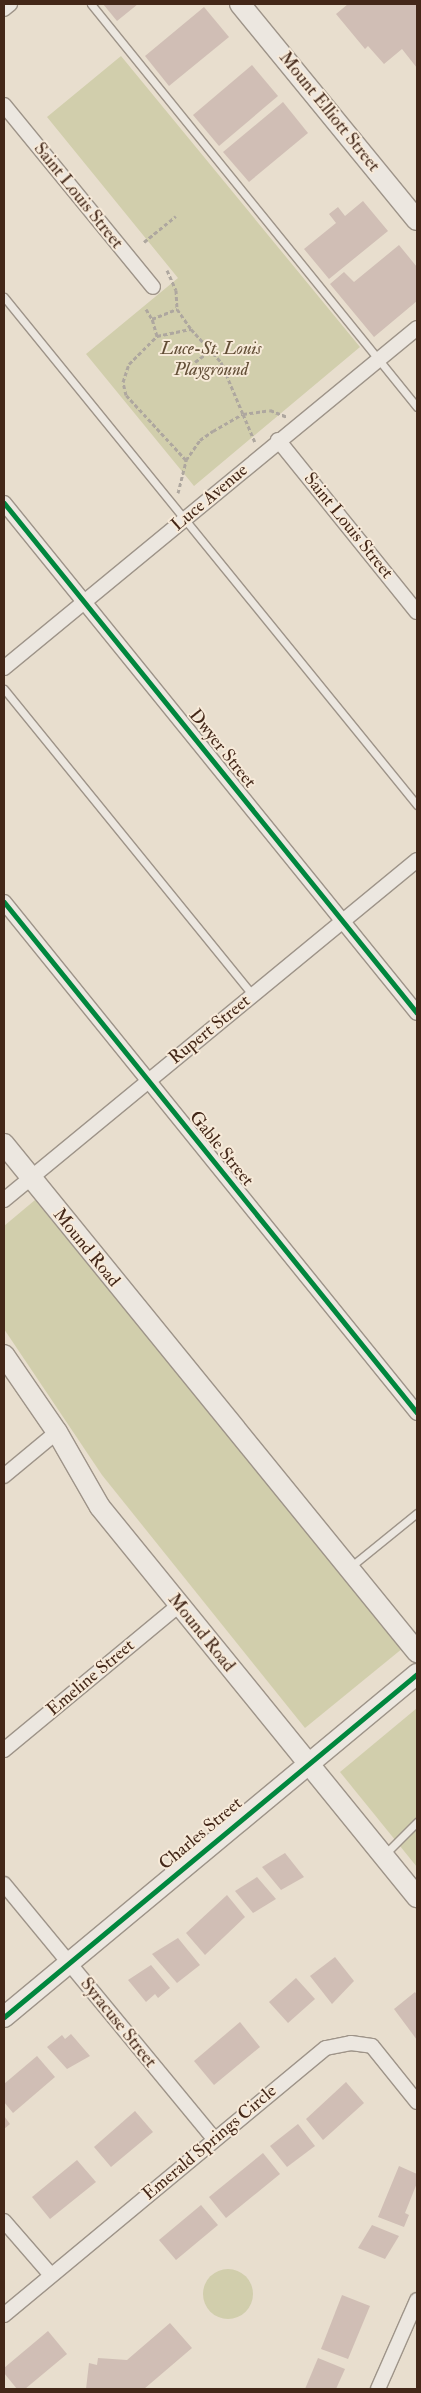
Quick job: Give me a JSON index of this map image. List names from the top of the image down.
{
  "streets": {
    "main road": ["Mount Elliott Street", "Mound Road", "Charles Street"],
    "street": [
      "Saint Louis Street",
      "Luce Avenue",
      "Dwyer Street",
      "Rupert Street",
      "Gable Street",
      "Emeline Street",
      "Syracuse Street",
      "Emerald Springs Circle"
    ]
  },
  "crossings": [
    ["Saint Louis Street", "Luce Avenue"],
    ["Luce Avenue", "Dwyer Street"],
    ["Dwyer Street", "Rupert Street"],
    ["Rupert Street", "Gable Street"],
    ["Rupert Street", "Mound Road"],
    ["Mound Road", "Emeline Street"],
    ["Mound Road", "Charles Street"],
    ["Charles Street", "Syracuse Street"],
    ["Syracuse Street", "Emerald Springs Circle"]
  ],
  "parks": ["Luce-St. Louis Playground"]
}
